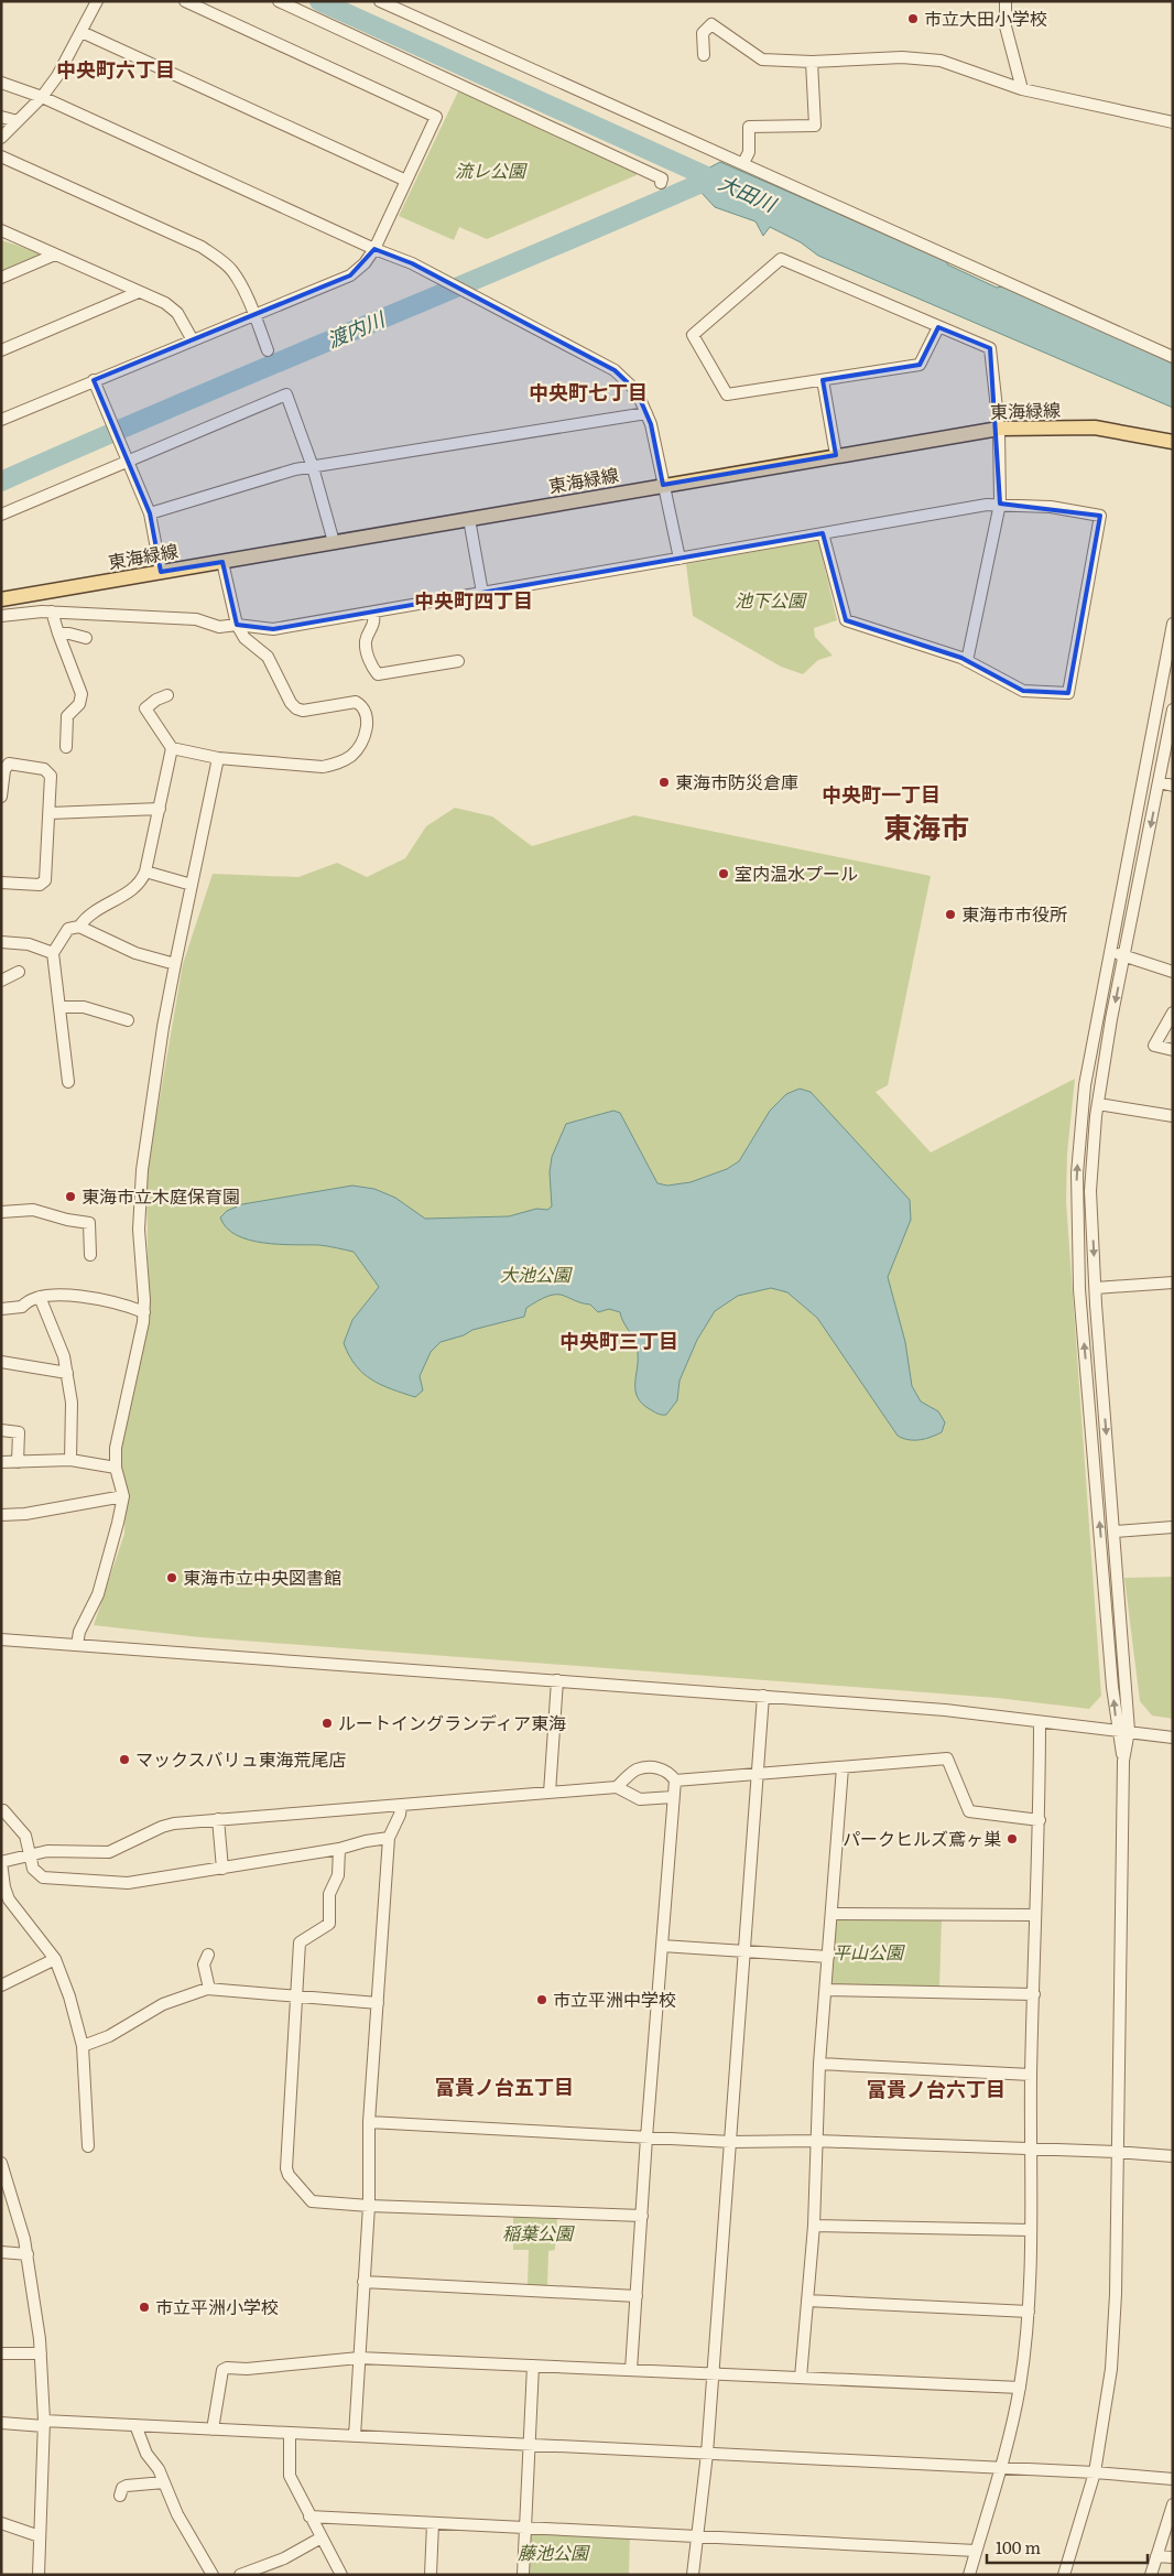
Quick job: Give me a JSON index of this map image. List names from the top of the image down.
{
  "streets": {
    "main road": ["東海緑線"]
  },
  "districts": [
    "中央町六丁目",
    "中央町七丁目",
    "中央町四丁目",
    "中央町一丁目",
    "東海市",
    "中央町三丁目",
    "富貴ノ台五丁目",
    "富貴ノ台六丁目"
  ],
  "water": ["大田川", "渡内川"],
  "parks": [
    "流レ公園",
    "池下公園",
    "大池公園",
    "平山公園",
    "稲葉公園",
    "藤池公園"
  ],
  "places": [
    "市立大田小学校",
    "東海市防災倉庫",
    "室内温水プール",
    "東海市市役所",
    "東海市立木庭保育園",
    "東海市立中央図書館",
    "ルートイングランディア東海",
    "マックスバリュ東海荒尾店",
    "パークヒルズ鳶ヶ巣",
    "市立平洲中学校",
    "市立平洲小学校"
  ],
  "scale_bar": "100 m"
}
